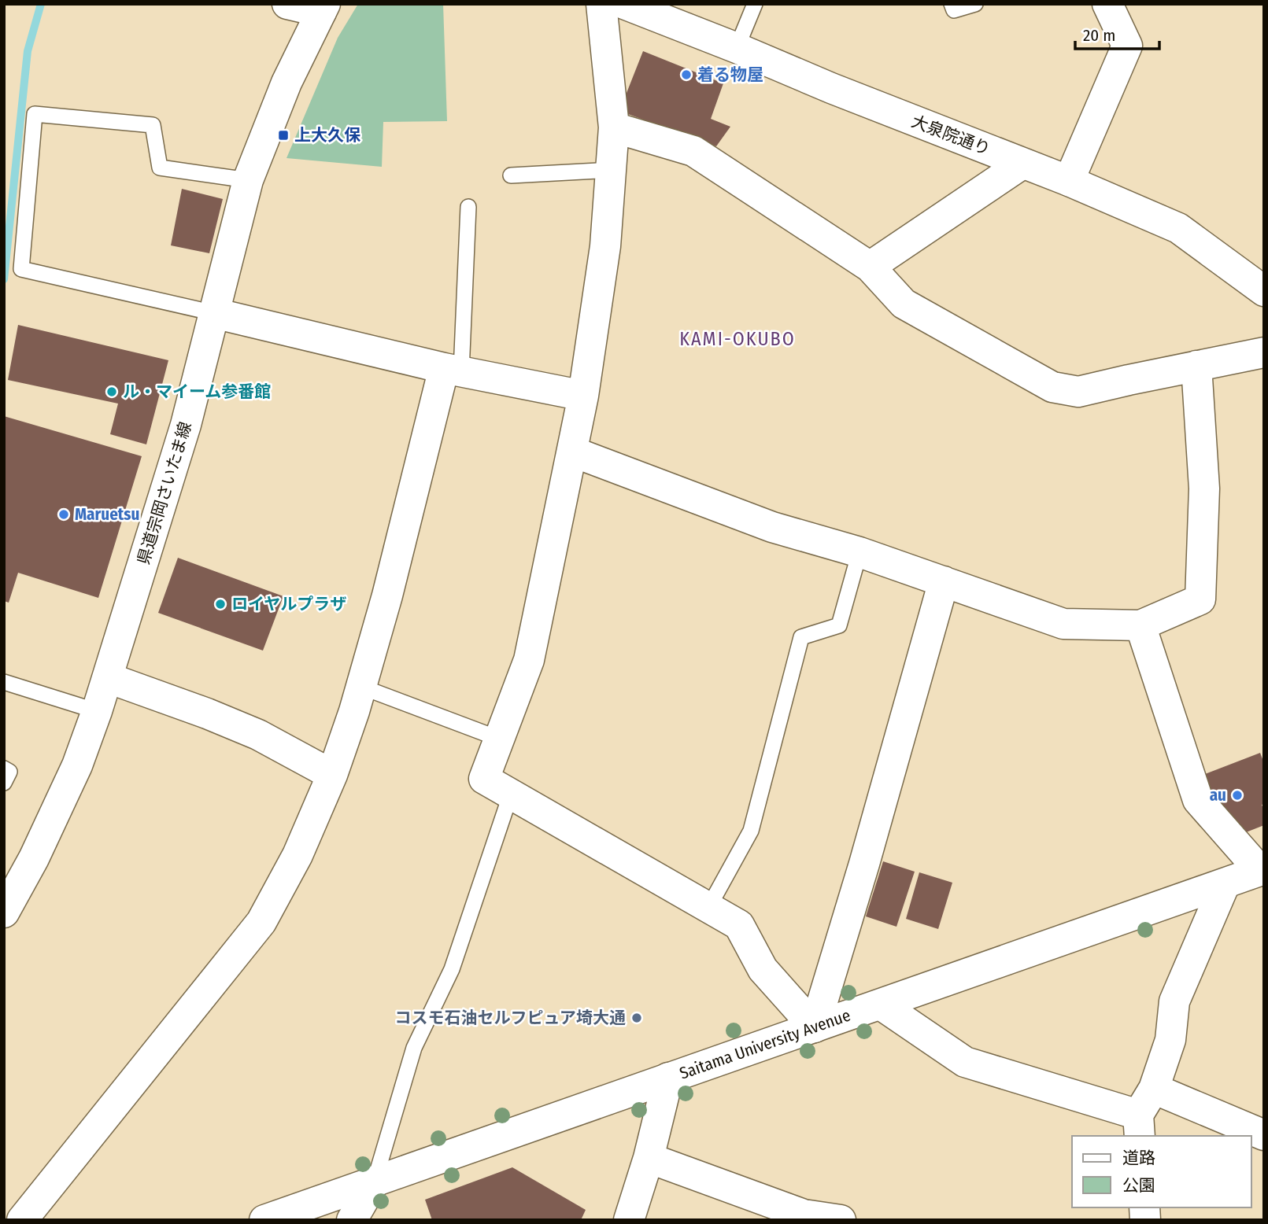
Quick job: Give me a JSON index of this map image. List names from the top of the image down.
{
  "streets": {
    "main road": ["大泉院通り", "県道宗岡さいたま線", "Saitama University Avenue"]
  },
  "districts": ["KAMI-OKUBO"],
  "places": {
    "other": [
      "着る物屋",
      "ル・マイーム参番館",
      "Maruetsu",
      "ロイヤルプラザ",
      "au",
      "コスモ石油セルフピュア埼大通"
    ],
    "transit": ["上大久保"]
  },
  "legend": ["道路", "公園"],
  "scale_bar": "20 m"
}
